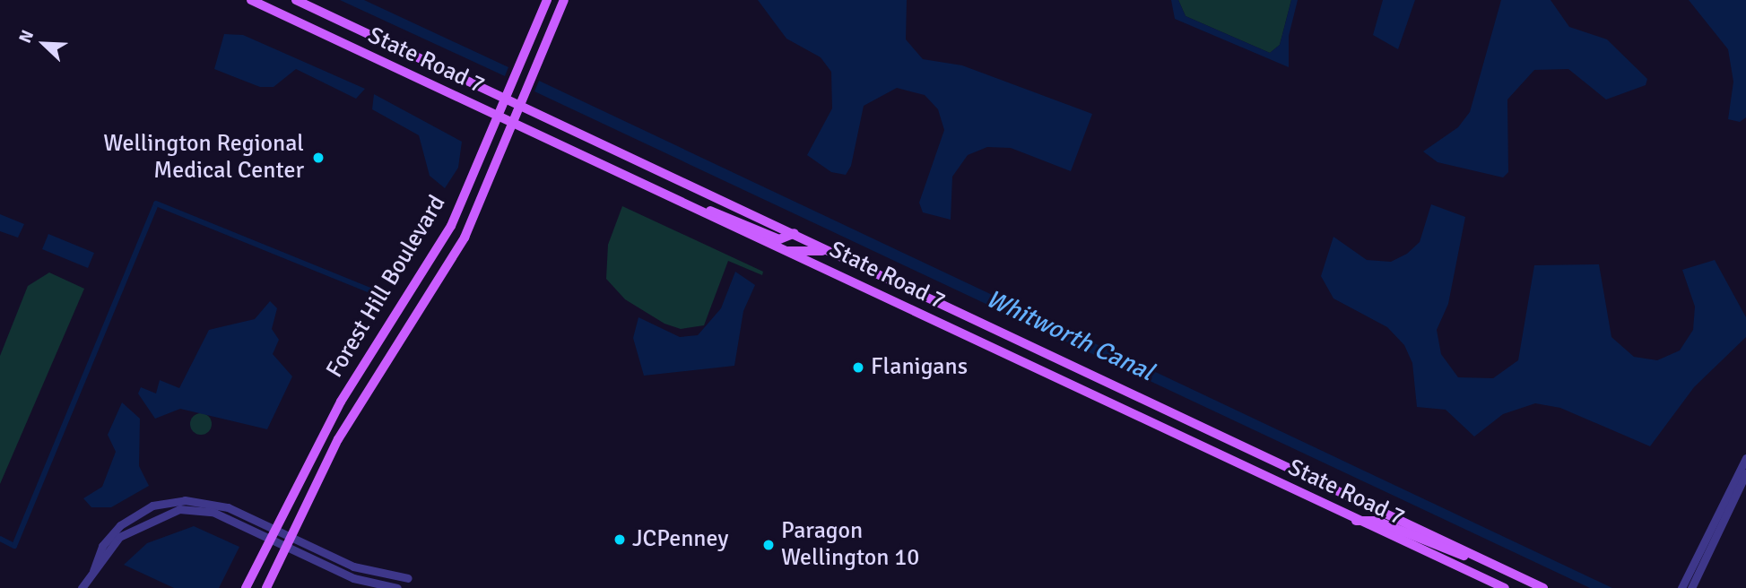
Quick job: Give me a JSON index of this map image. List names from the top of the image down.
{
  "streets": {
    "main road": ["State Road 7", "Forest Hill Boulevard"]
  },
  "crossings": [
    ["State Road 7", "Forest Hill Boulevard"]
  ],
  "water": ["Whitworth Canal"],
  "places": [
    "Wellington Regional Medical Center",
    "Flanigans",
    "JCPenney",
    "Paragon Wellington 10"
  ],
  "north": "top left"
}
